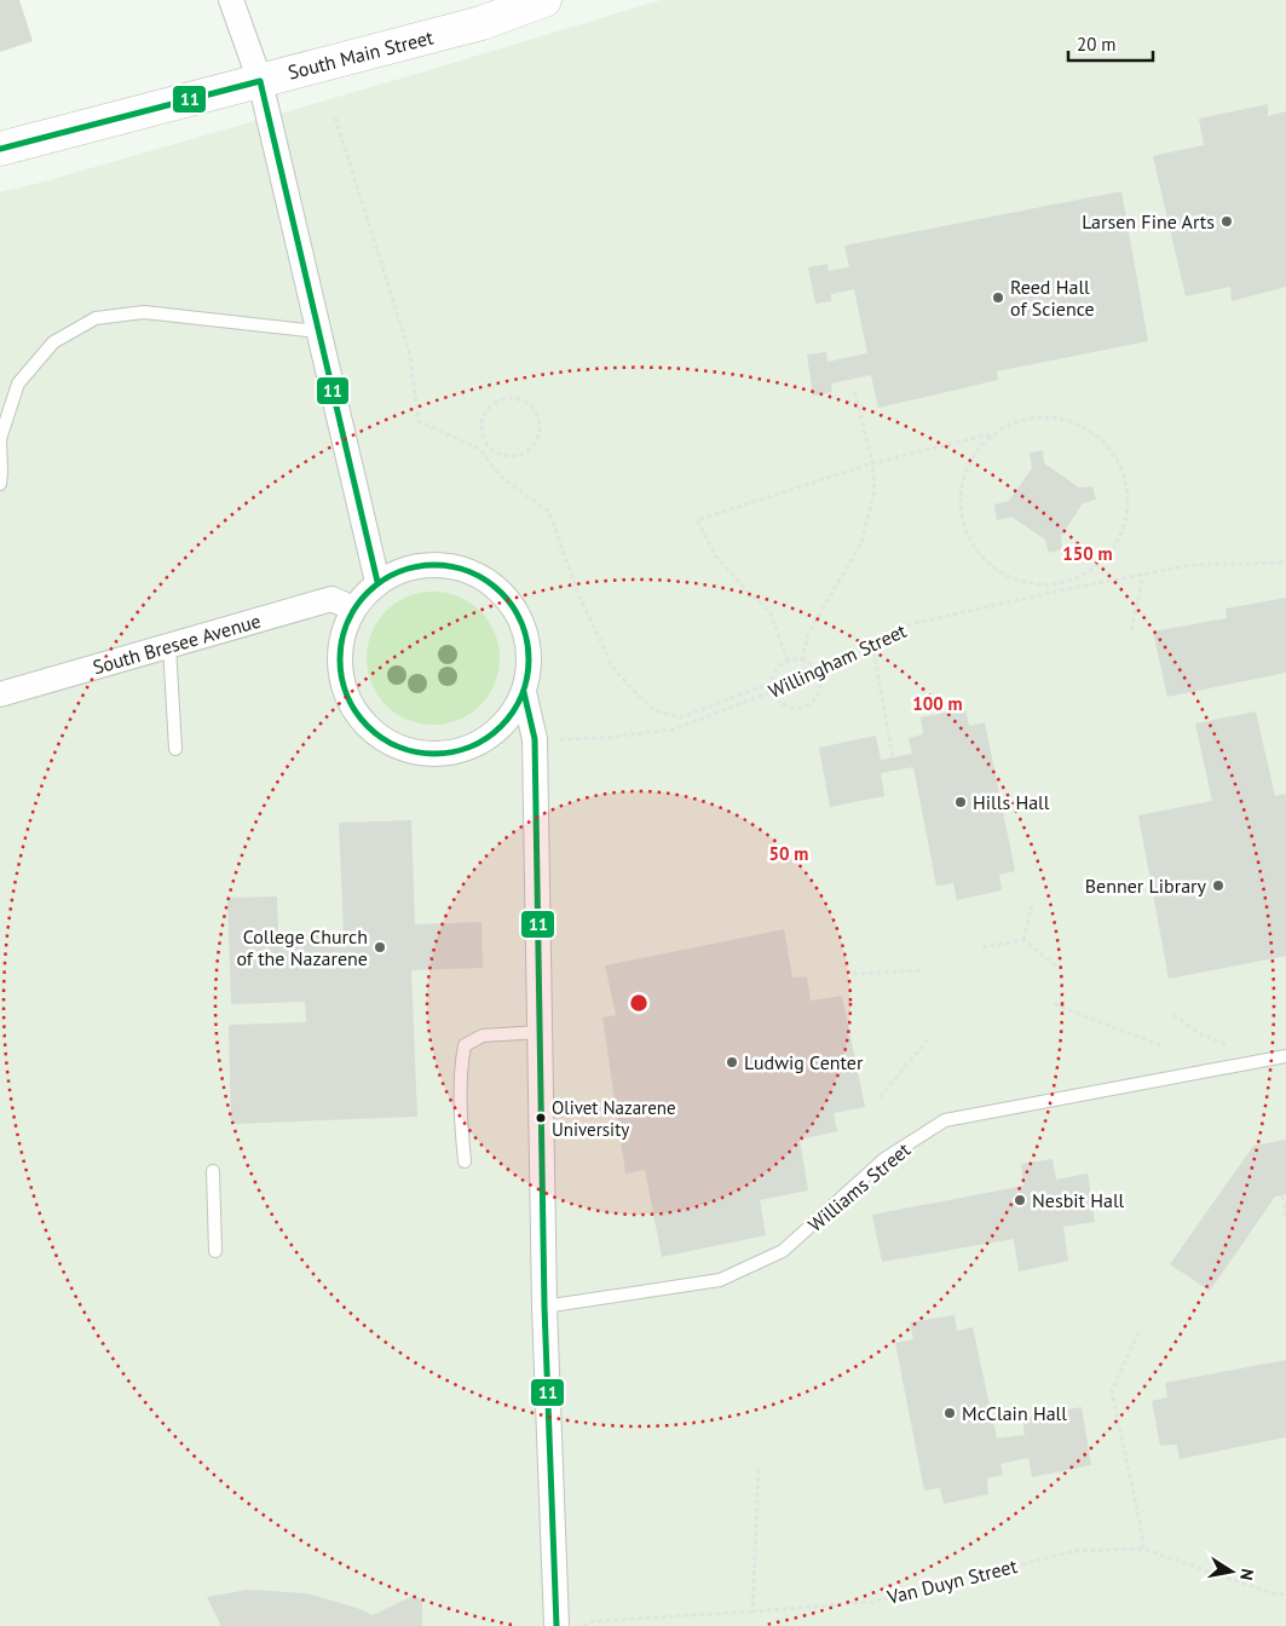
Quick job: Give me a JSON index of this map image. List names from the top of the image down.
{
  "streets": {
    "main road": ["South Main Street"],
    "street": ["South Bresee Avenue"],
    "lane": ["Williams Street"],
    "path": ["Willingham Street", "Van Duyn Street"]
  },
  "places": [
    "Larsen Fine Arts",
    "Reed Hall of Science",
    "Hills Hall",
    "Benner Library",
    "College Church of the Nazarene",
    "Ludwig Center",
    "Olivet Nazarene University",
    "Nesbit Hall",
    "McClain Hall"
  ],
  "lines": ["transit line 11"],
  "scale_bar": "20 m",
  "north": "right",
  "rings": ["150 m", "100 m", "50 m"]
}
